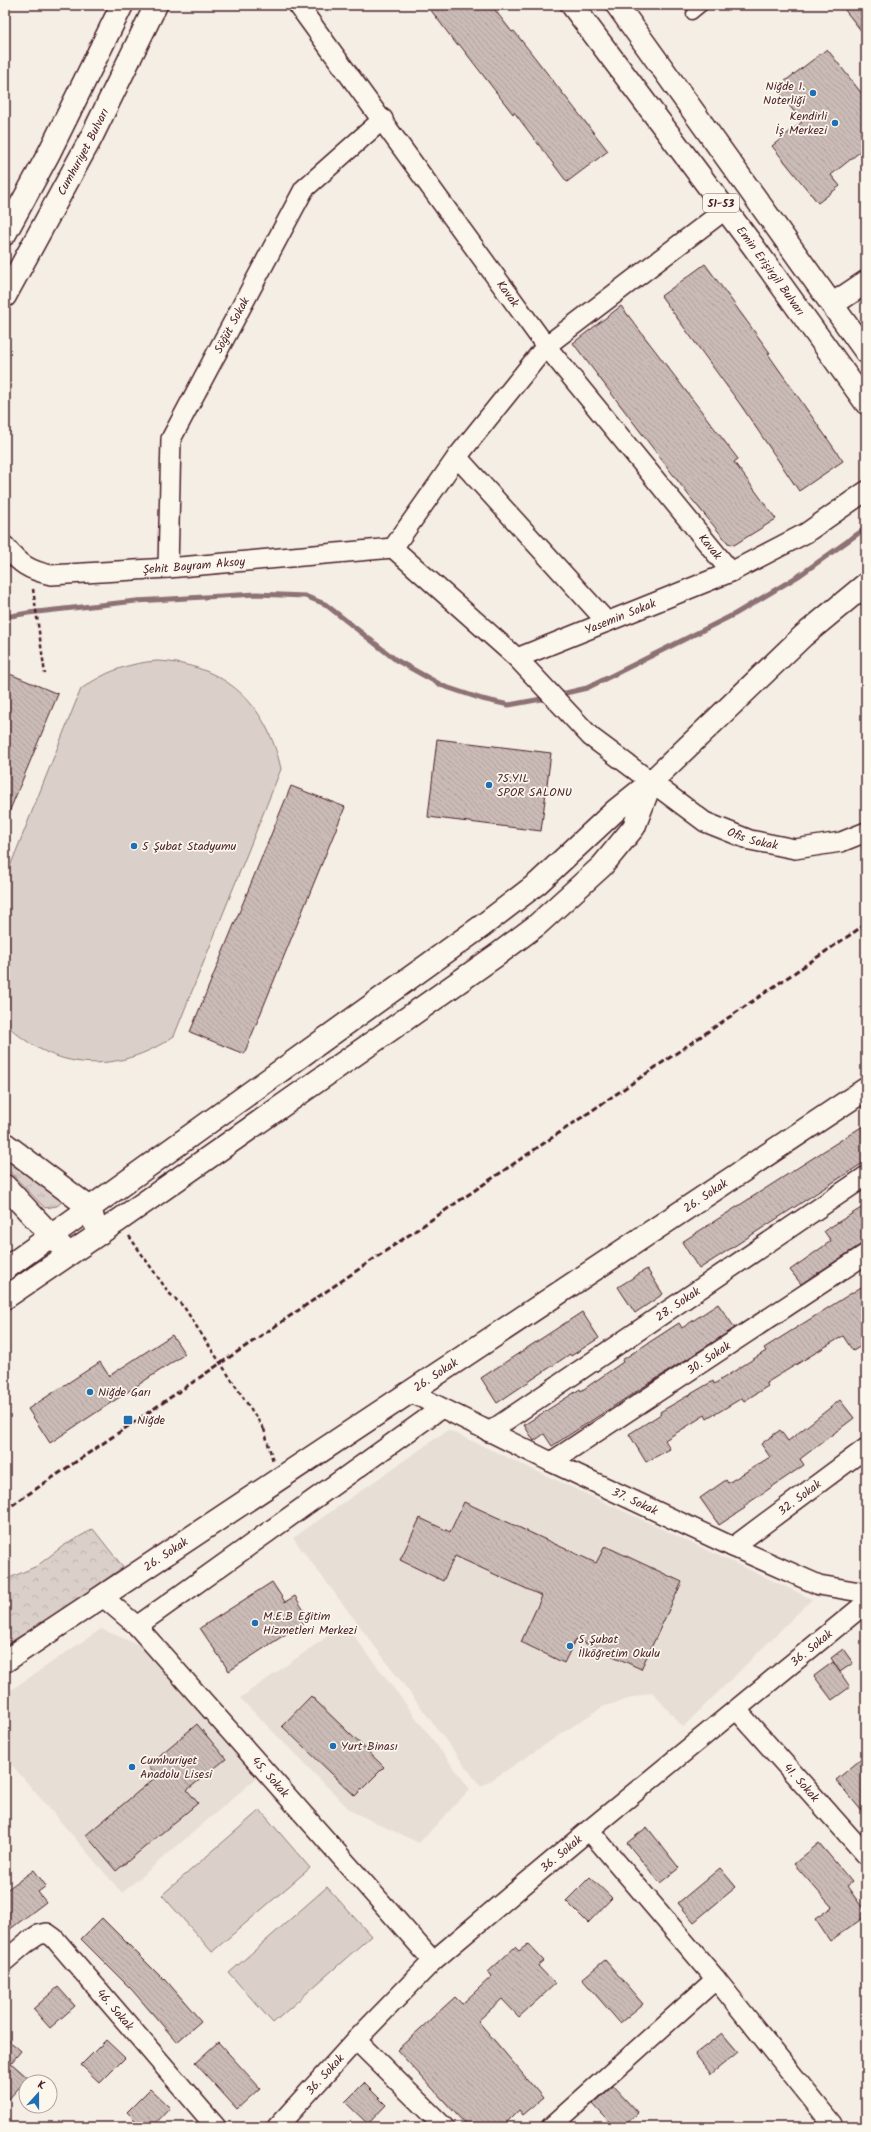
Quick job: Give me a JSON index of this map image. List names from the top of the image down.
{
  "streets": {
    "main road": [
      "Cumhuriyet Bulvarı",
      "51-53",
      "Emin Erişirgil Bulvarı",
      "26. Sokak"
    ],
    "street": [
      "Kavak",
      "Söğüt Sokak",
      "Şehit Bayram Aksoy",
      "Yasemin Sokak",
      "Ofis Sokak",
      "28. Sokak",
      "30. Sokak",
      "32. Sokak",
      "37. Sokak",
      "36. Sokak",
      "45. Sokak",
      "41. Sokak",
      "46. Sokak"
    ]
  },
  "crossings": [
    ["Kavak", "Söğüt Sokak"],
    ["Kavak", "Yasemin Sokak"],
    ["Söğüt Sokak", "Şehit Bayram Aksoy"],
    ["Yasemin Sokak", "Ofis Sokak"],
    ["26. Sokak", "37. Sokak"],
    ["26. Sokak", "45. Sokak"],
    ["28. Sokak", "37. Sokak"],
    ["30. Sokak", "37. Sokak"],
    ["32. Sokak", "37. Sokak"],
    ["36. Sokak", "45. Sokak"],
    ["36. Sokak", "41. Sokak"]
  ],
  "places": {
    "other": [
      "Niğde 1. Noterliği",
      "Kendirli İş Merkezi",
      "75.YIL SPOR SALONU",
      "5 Şubat Stadyumu",
      "Niğde Garı",
      "M.E.B Eğitim Hizmetleri Merkezi",
      "5 Şubat İlköğretim Okulu",
      "Yurt Binası",
      "Cumhuriyet Anadolu Lisesi"
    ],
    "transit": ["Niğde"]
  },
  "north": "top"
}
